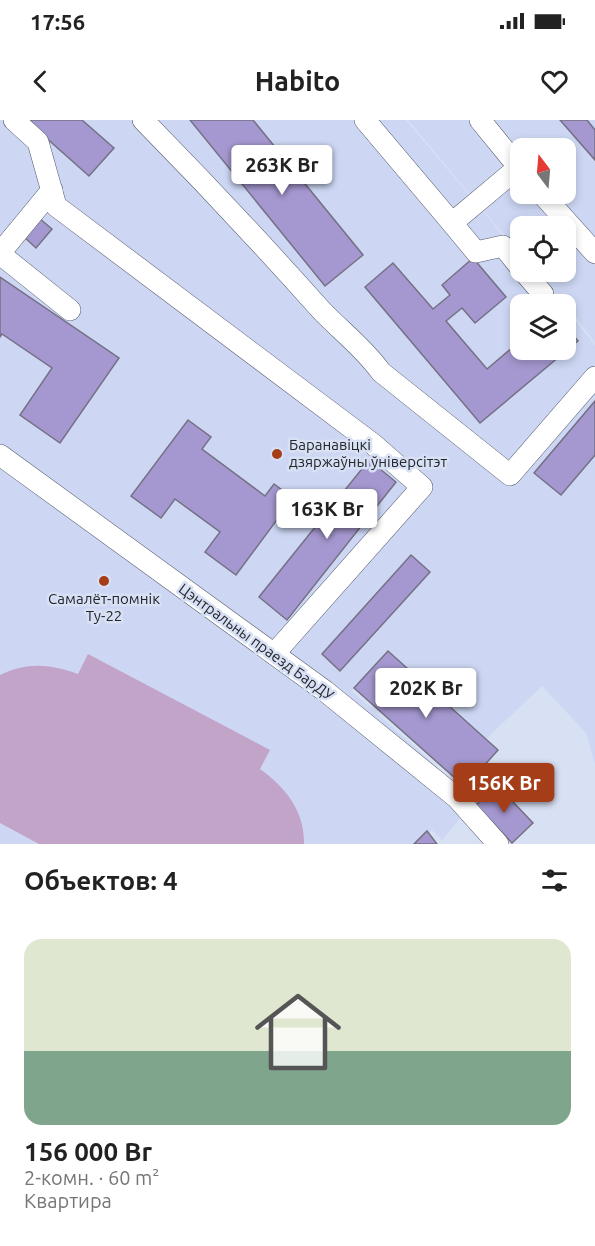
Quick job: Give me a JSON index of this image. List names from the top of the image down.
{
  "streets": {
    "street": ["Цэнтральны праезд БарДУ"]
  },
  "places": ["Баранавіцкі дзяржаўны ўніверсітэт", "Самалёт-помнік Ту-22"],
  "north": "top",
  "page": {
    "status": "17:56",
    "header": "Habito",
    "price": [
      "263K Br",
      "163K Br",
      "202K Br",
      "156K Br"
    ],
    "heading": "Объектов: 4",
    "list": [
      {
        "name": "156 000 Br",
        "note": "2-комн. · 60 m² · Квартира"
      }
    ]
  }
}
